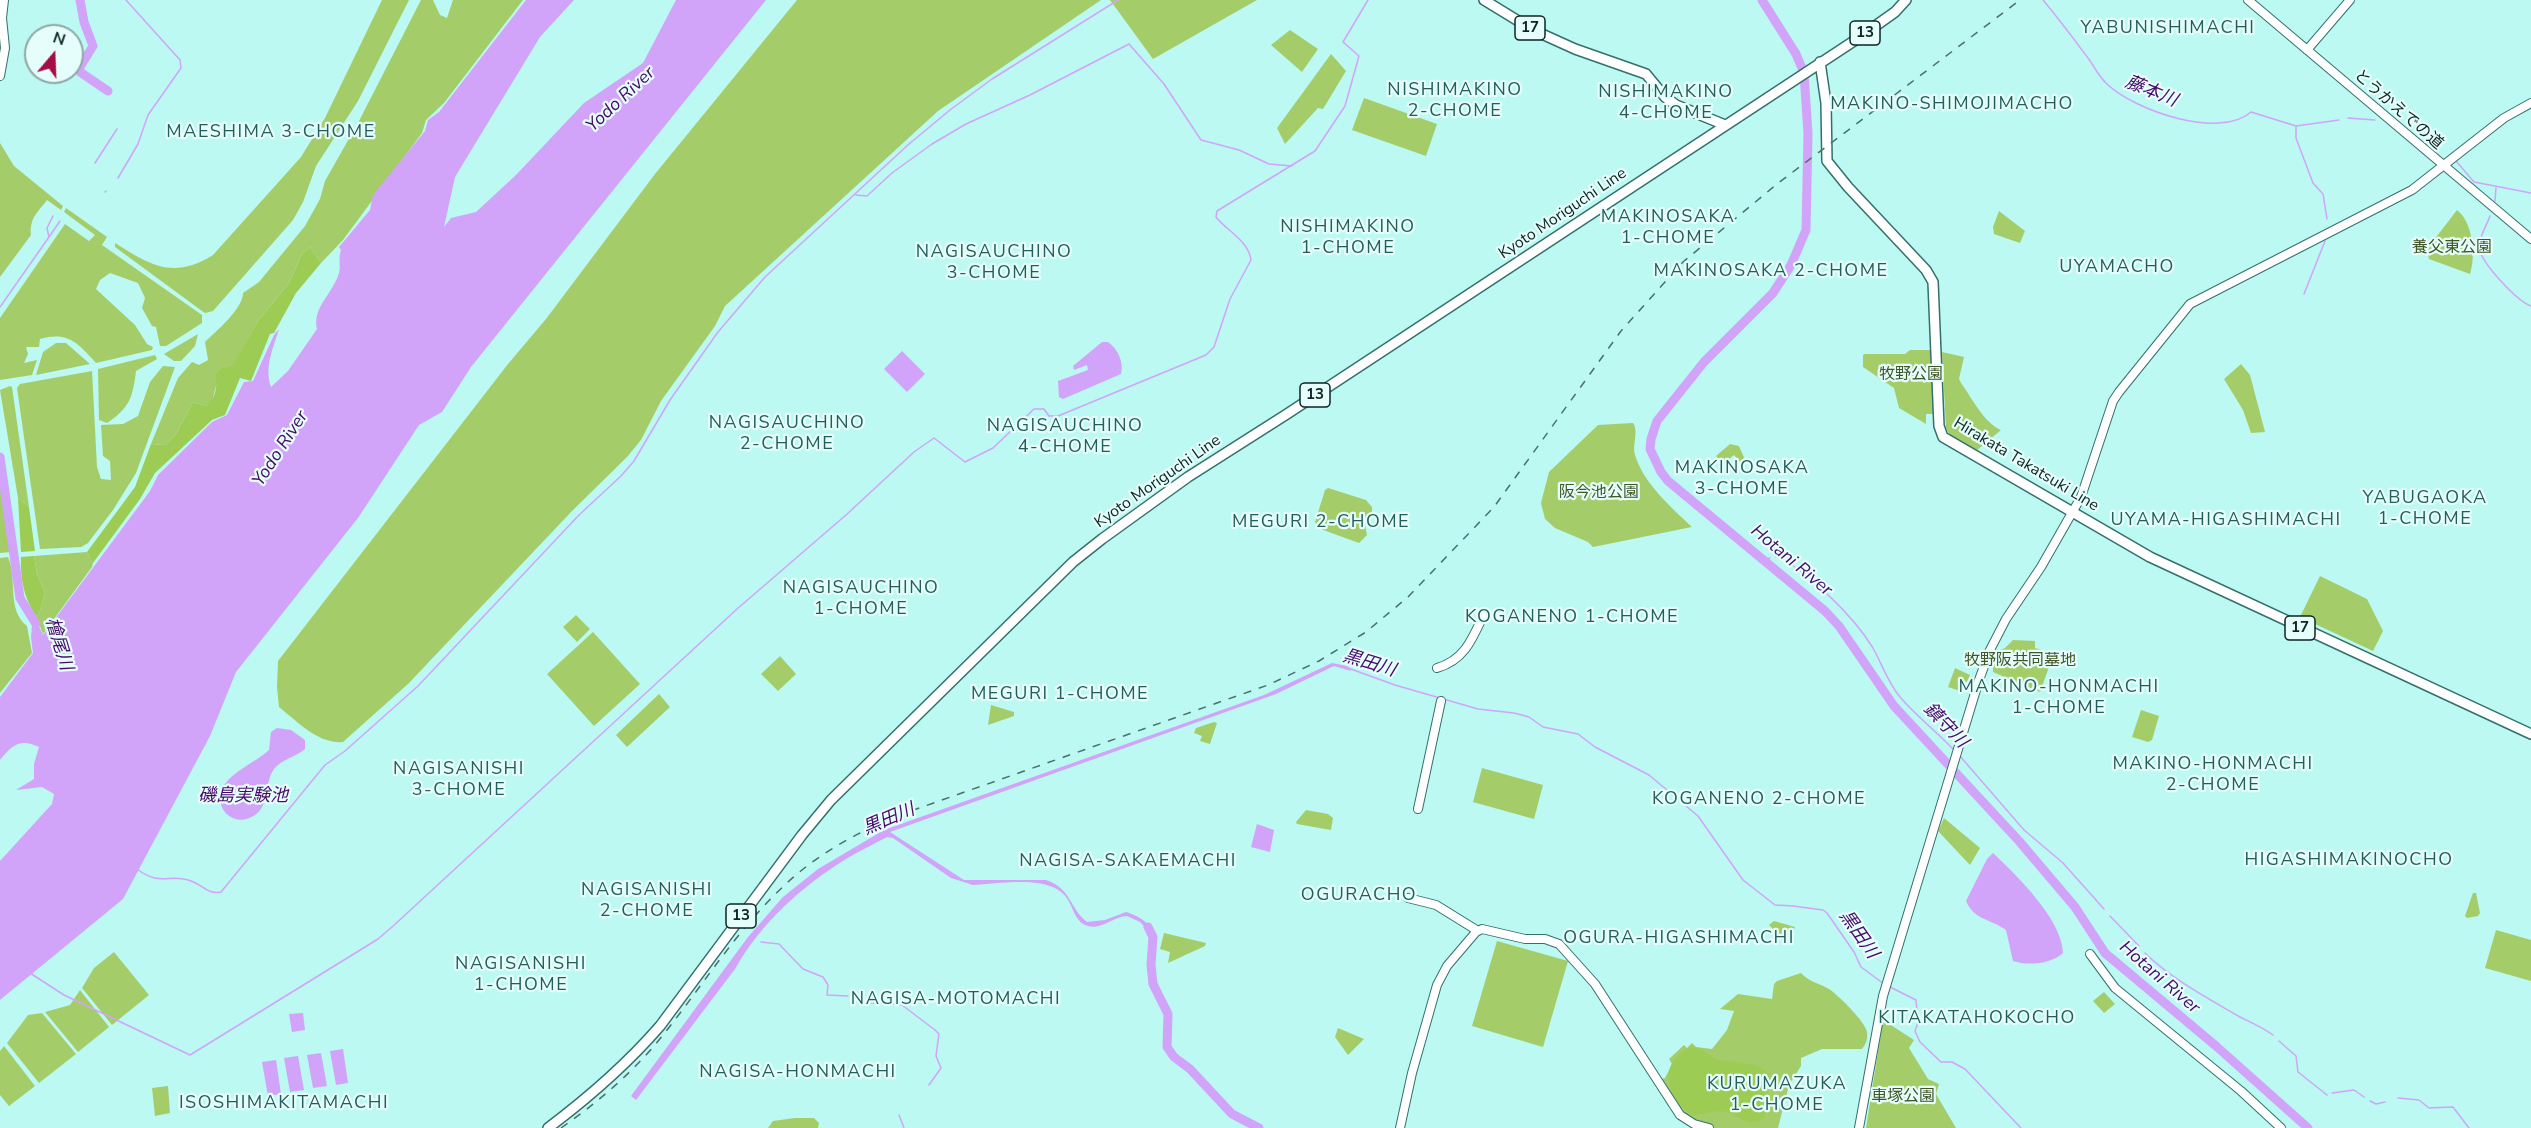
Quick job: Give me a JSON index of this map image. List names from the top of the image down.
{
  "streets": {
    "main road": [
      "17",
      "13",
      "Kyoto Moriguchi Line",
      "Hirakata Takatsuki Line"
    ],
    "street": ["とうかえでの道"]
  },
  "crossings": [
    ["17", "Kyoto Moriguchi Line"],
    ["Kyoto Moriguchi Line", "Hirakata Takatsuki Line"]
  ],
  "districts": [
    "YABUNISHIMACHI",
    "NISHIMAKINO 2-CHOME",
    "NISHIMAKINO 4-CHOME",
    "MAKINO-SHIMOJIMACHO",
    "MAESHIMA 3-CHOME",
    "MAKINOSAKA 1-CHOME",
    "NISHIMAKINO 1-CHOME",
    "NAGISAUCHINO 3-CHOME",
    "UYAMACHO",
    "MAKINOSAKA 2-CHOME",
    "NAGISAUCHINO 2-CHOME",
    "NAGISAUCHINO 4-CHOME",
    "MAKINOSAKA 3-CHOME",
    "YABUGAOKA 1-CHOME",
    "UYAMA-HIGASHIMACHI",
    "MEGURI 2-CHOME",
    "NAGISAUCHINO 1-CHOME",
    "KOGANENO 1-CHOME",
    "MAKINO-HONMACHI 1-CHOME",
    "MEGURI 1-CHOME",
    "MAKINO-HONMACHI 2-CHOME",
    "NAGISANISHI 3-CHOME",
    "KOGANENO 2-CHOME",
    "HIGASHIMAKINOCHO",
    "NAGISA-SAKAEMACHI",
    "NAGISANISHI 2-CHOME",
    "OGURACHO",
    "OGURA-HIGASHIMACHI",
    "NAGISANISHI 1-CHOME",
    "NAGISA-MOTOMACHI",
    "KITAKATAHOKOCHO",
    "NAGISA-HONMACHI",
    "KURUMAZUKA 1-CHOME",
    "ISOSHIMAKITAMACHI"
  ],
  "water": [
    "藤本川",
    "Yodo River",
    "Hotani River",
    "檜尾川",
    "黒田川",
    "鎮守川",
    "磯島実験池"
  ],
  "parks": [
    "養父東公園",
    "牧野公園",
    "阪今池公園",
    "牧野阪共同墓地",
    "車塚公園"
  ],
  "north": "top"
}
